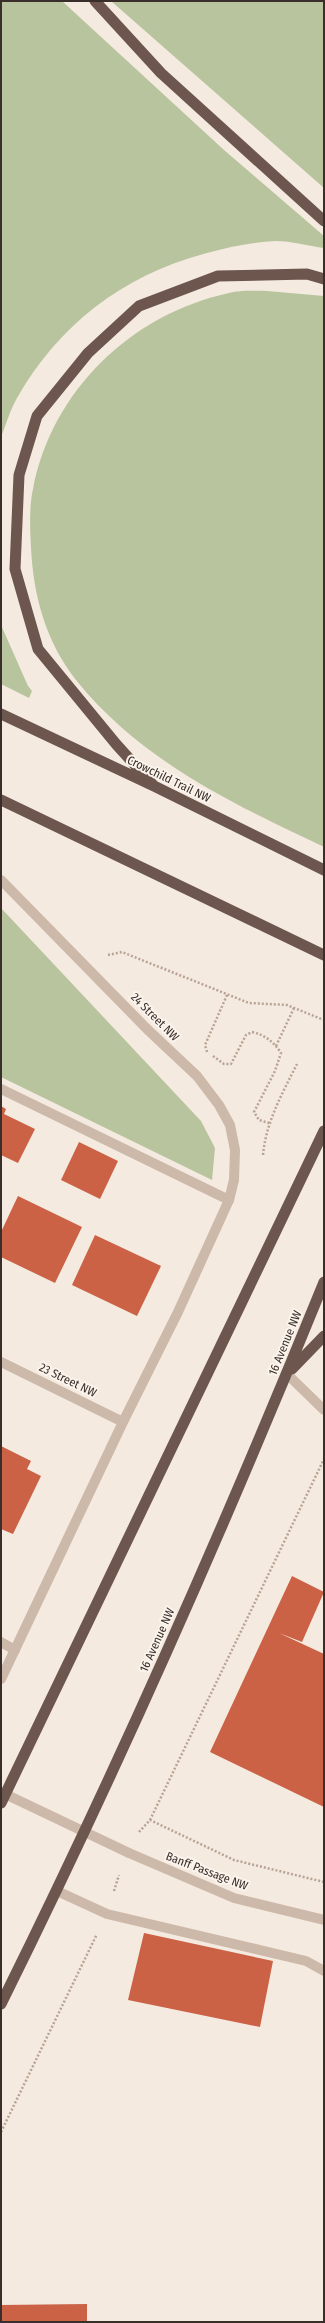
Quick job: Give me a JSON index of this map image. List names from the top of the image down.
{
  "streets": {
    "highway": ["Crowchild Trail NW", "16 Avenue NW"],
    "street": ["24 Street NW", "23 Street NW", "Banff Passage NW"]
  },
  "crossings": [
    ["16 Avenue NW", "Banff Passage NW"]
  ]
}
